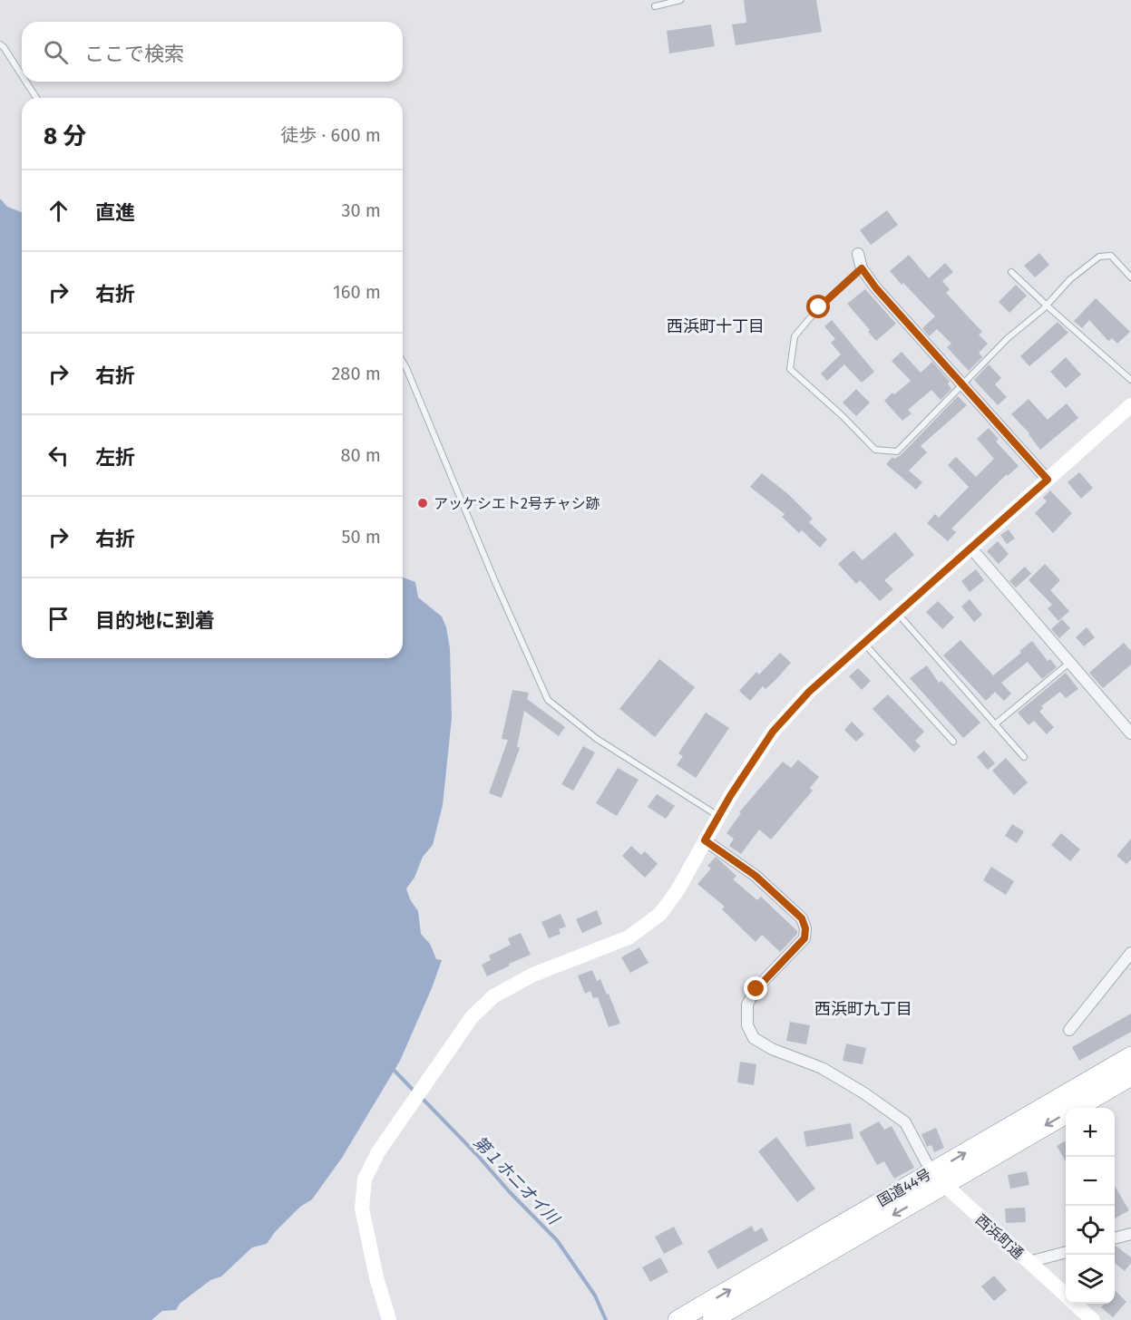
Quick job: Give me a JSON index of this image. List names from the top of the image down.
{
  "streets": {
    "highway": ["国道44号"],
    "street": ["西浜町通"]
  },
  "crossings": [
    ["国道44号", "西浜町通"]
  ],
  "districts": ["西浜町十丁目", "西浜町九丁目"],
  "water": ["第１ホニオイ川"],
  "places": ["アッケシエト2号チャシ跡"],
  "page": {
    "search": "ここで検索",
    "heading": ["8 分", "徒歩 · 600 m"],
    "list": [
      ["直進", "30 m"],
      ["右折", "160 m"],
      ["右折", "280 m"],
      ["左折", "80 m"],
      ["右折", "50 m"],
      "目的地に到着"
    ],
    "map_buttons": ["+", "−"]
  }
}
